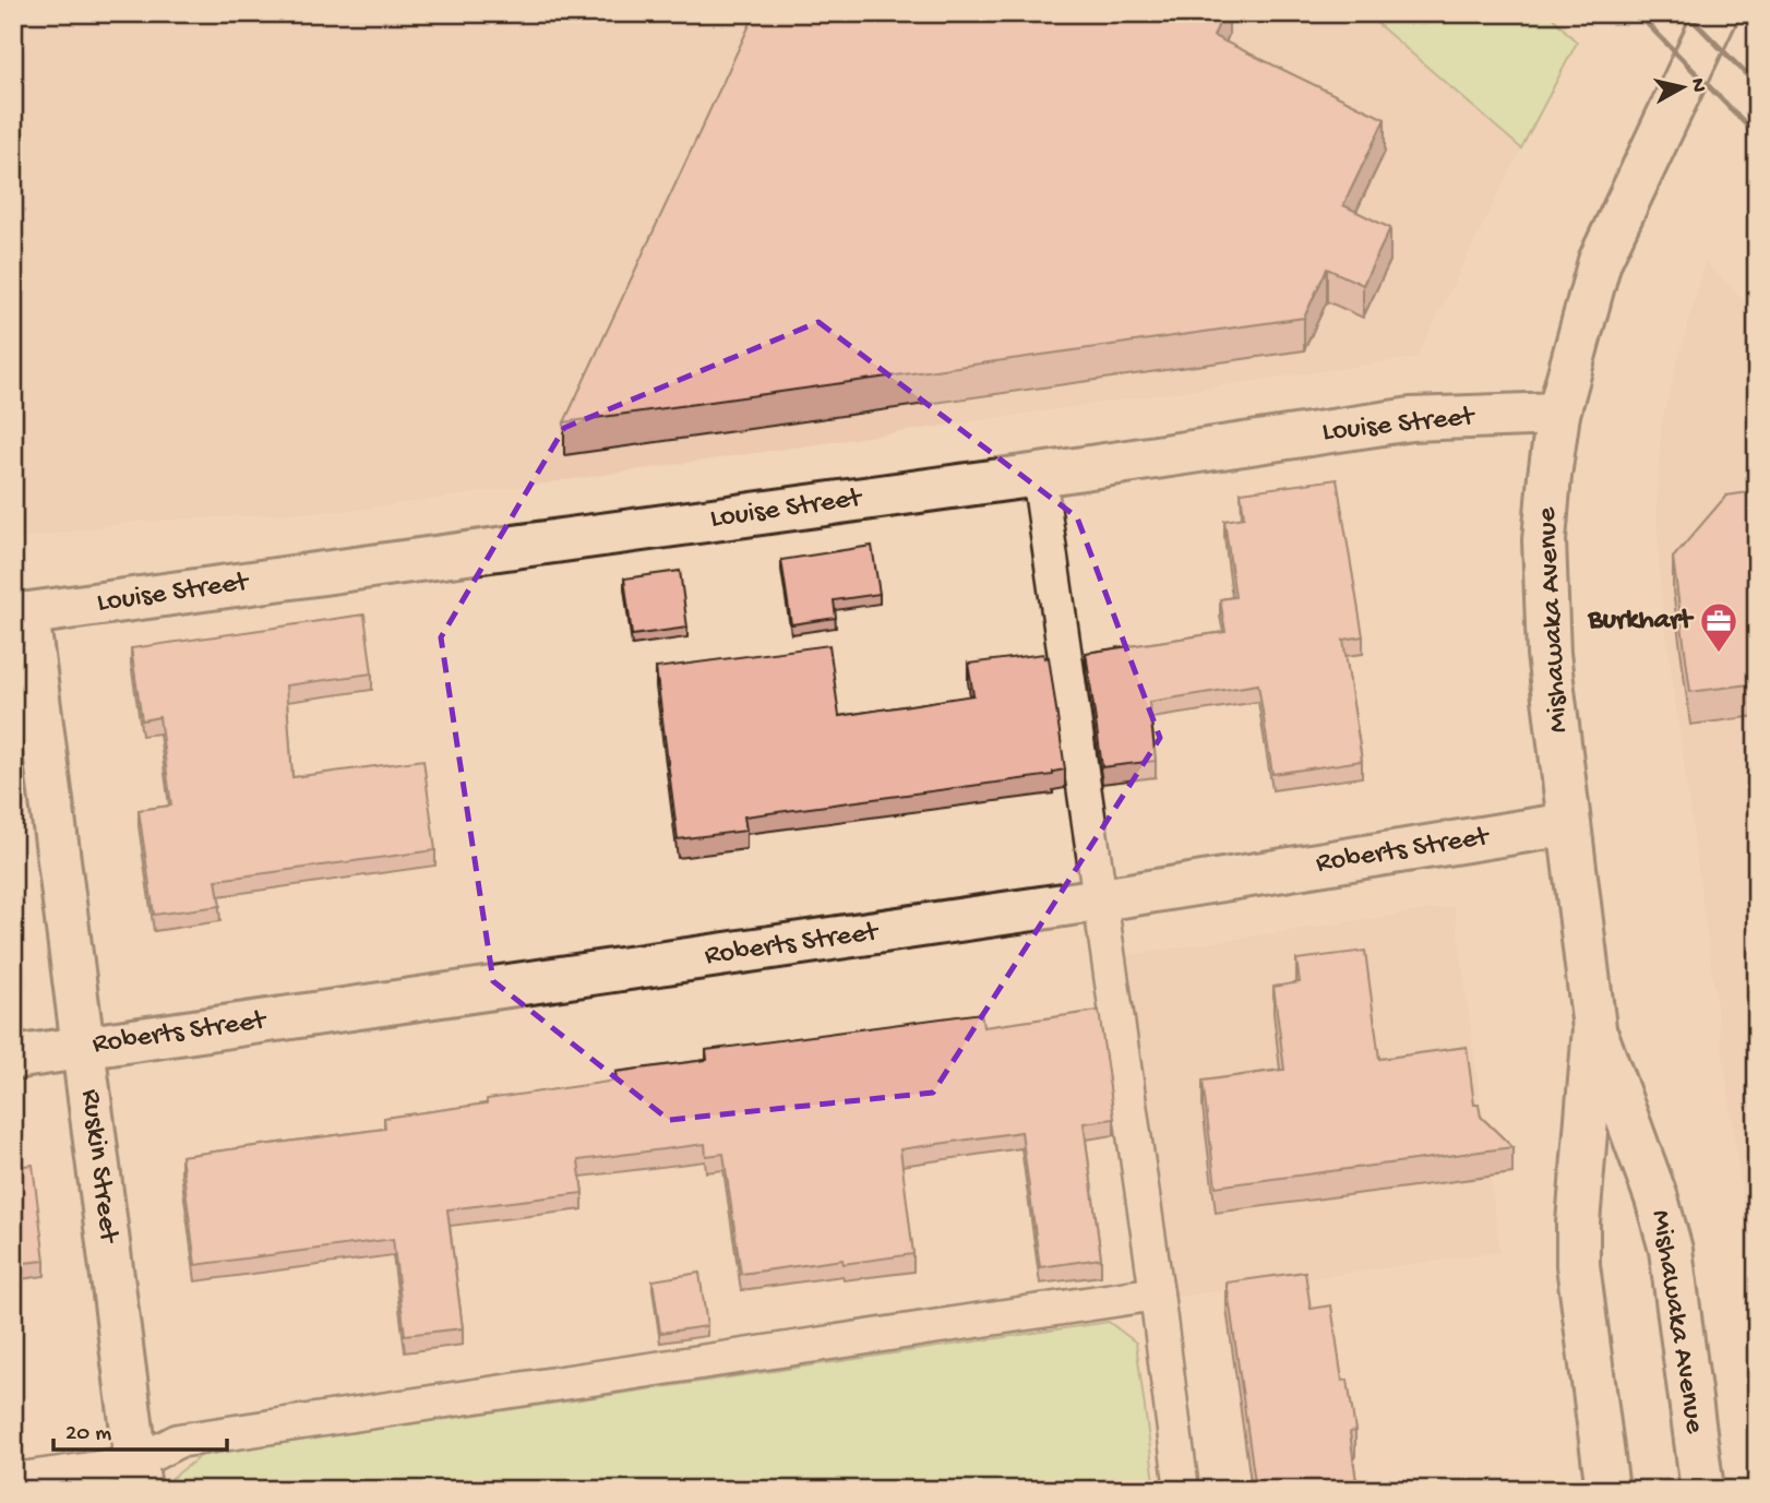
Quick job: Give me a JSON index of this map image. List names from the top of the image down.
{
  "streets": {
    "street": [
      "Louise Street",
      "Mishawaka Avenue",
      "Roberts Street",
      "Ruskin Street"
    ]
  },
  "crossings": [
    ["Louise Street", "Mishawaka Avenue"],
    ["Louise Street", "Ruskin Street"],
    ["Mishawaka Avenue", "Roberts Street"],
    ["Roberts Street", "Ruskin Street"]
  ],
  "places": {
    "office": ["Burkhart"]
  },
  "scale_bar": "20 m",
  "north": "right"
}
